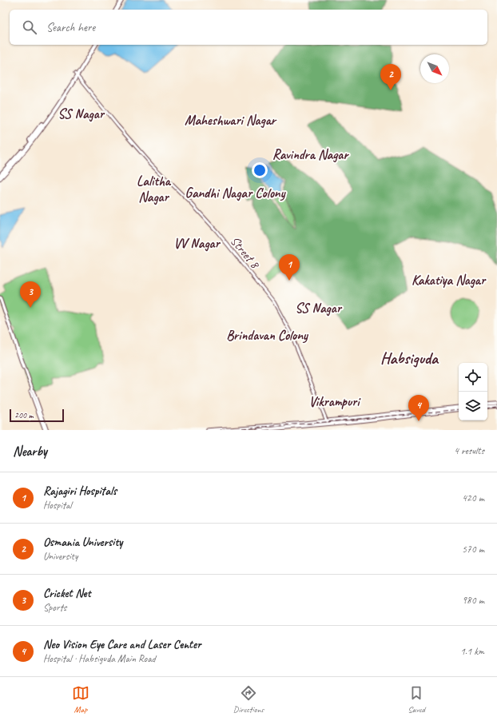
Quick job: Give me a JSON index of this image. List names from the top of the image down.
{
  "streets": {
    "street": ["Street 8"]
  },
  "districts": [
    "SS Nagar",
    "Maheshwari Nagar",
    "Ravindra Nagar",
    "Lalitha Nagar",
    "Gandhi Nagar Colony",
    "VV Nagar",
    "Kakatiya Nagar",
    "SS Nagar",
    "Brindavan Colony",
    "Habsiguda",
    "Vikrampuri"
  ],
  "scale_bar": "200 m",
  "north": "bottom right",
  "page": {
    "search": "Search here",
    "pins": [
      "2",
      "1",
      "3",
      "4"
    ],
    "scale": "200 m",
    "heading": ["Nearby", "4 results"],
    "list": [
      {
        "mark": "1",
        "name": "Rajagiri Hospitals",
        "note": "Hospital",
        "value": "420 m"
      },
      {
        "mark": "2",
        "name": "Osmania University",
        "note": "University",
        "value": "570 m"
      },
      {
        "mark": "3",
        "name": "Cricket Net",
        "note": "Sports",
        "value": "980 m"
      },
      {
        "mark": "4",
        "name": "Neo Vision Eye Care and Laser Center",
        "note": "Hospital · Habsiguda Main Road",
        "value": "1.1 km"
      }
    ],
    "nav": ["Map", "Directions", "Saved"]
  }
}
